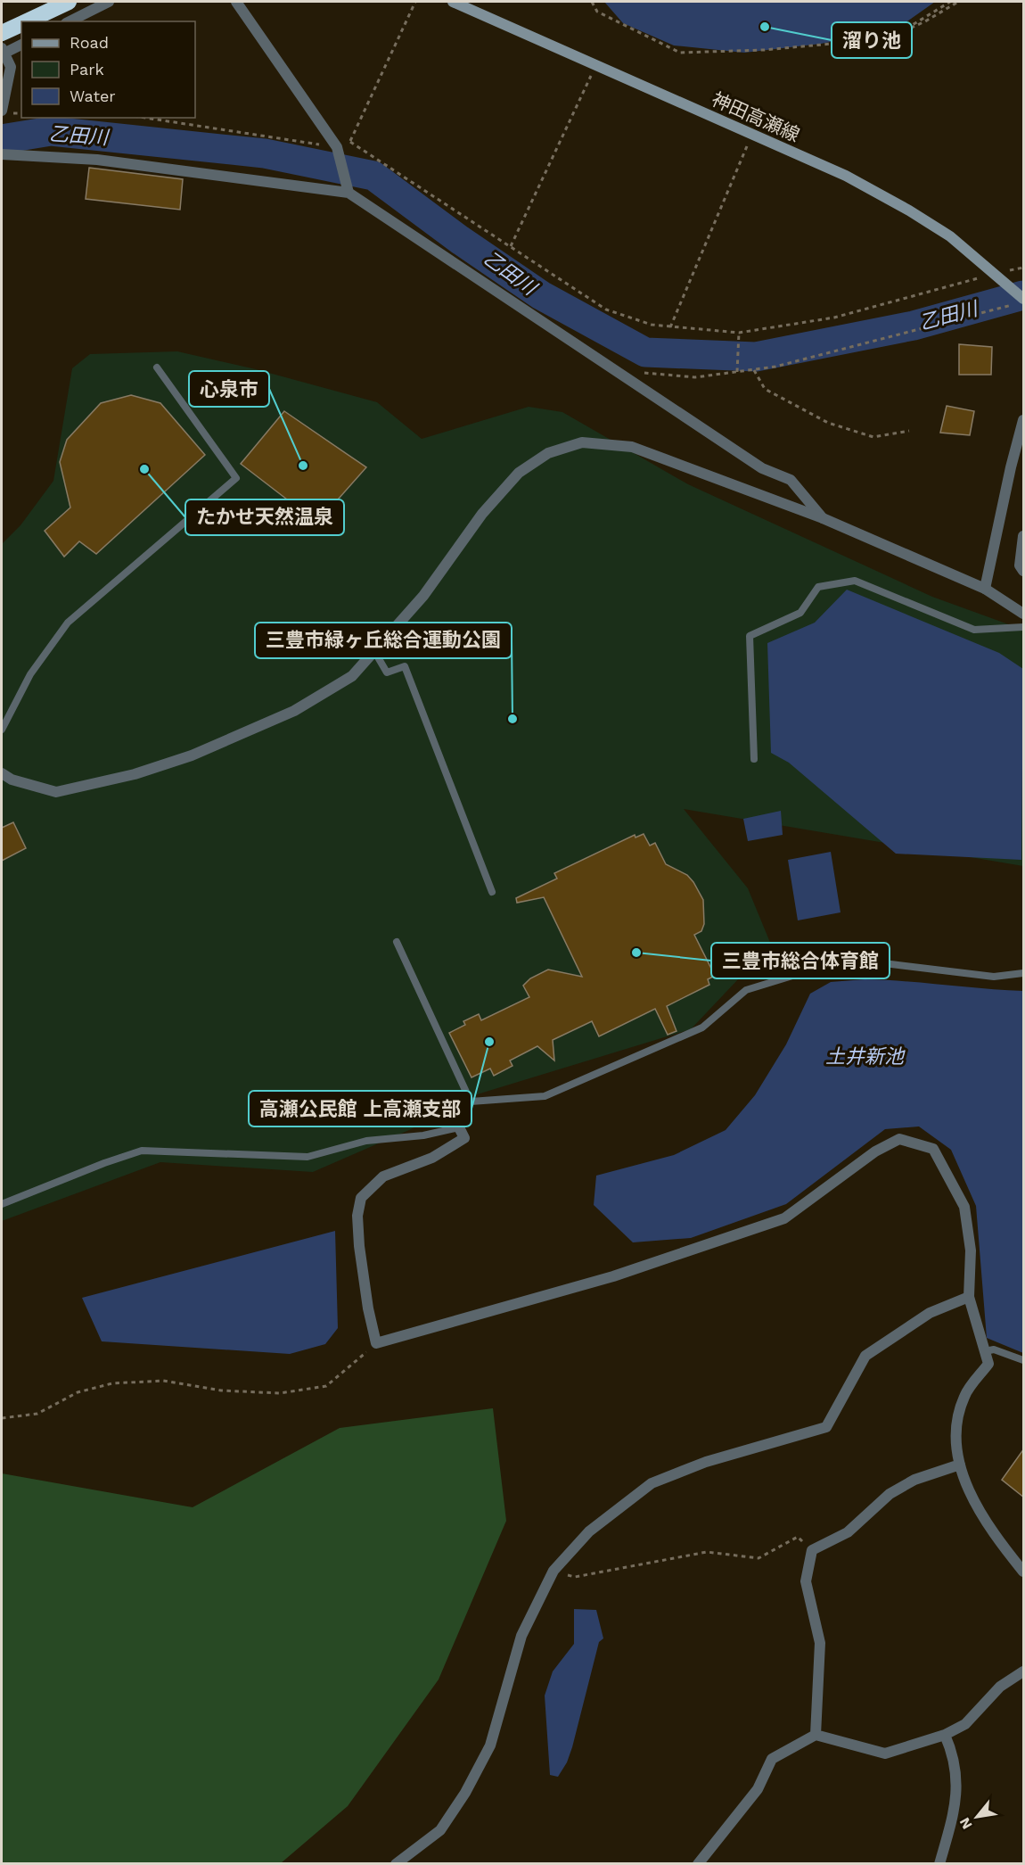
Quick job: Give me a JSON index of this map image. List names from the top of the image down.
{
  "streets": {
    "main road": ["神田高瀬線"]
  },
  "water": ["乙田川", "土井新池"],
  "places": [
    "溜り池",
    "心泉市",
    "たかせ天然温泉",
    "三豊市緑ヶ丘総合運動公園",
    "三豊市総合体育館",
    "高瀬公民館 上高瀬支部"
  ],
  "legend": ["Road", "Park", "Water"],
  "north": "bottom left"
}
